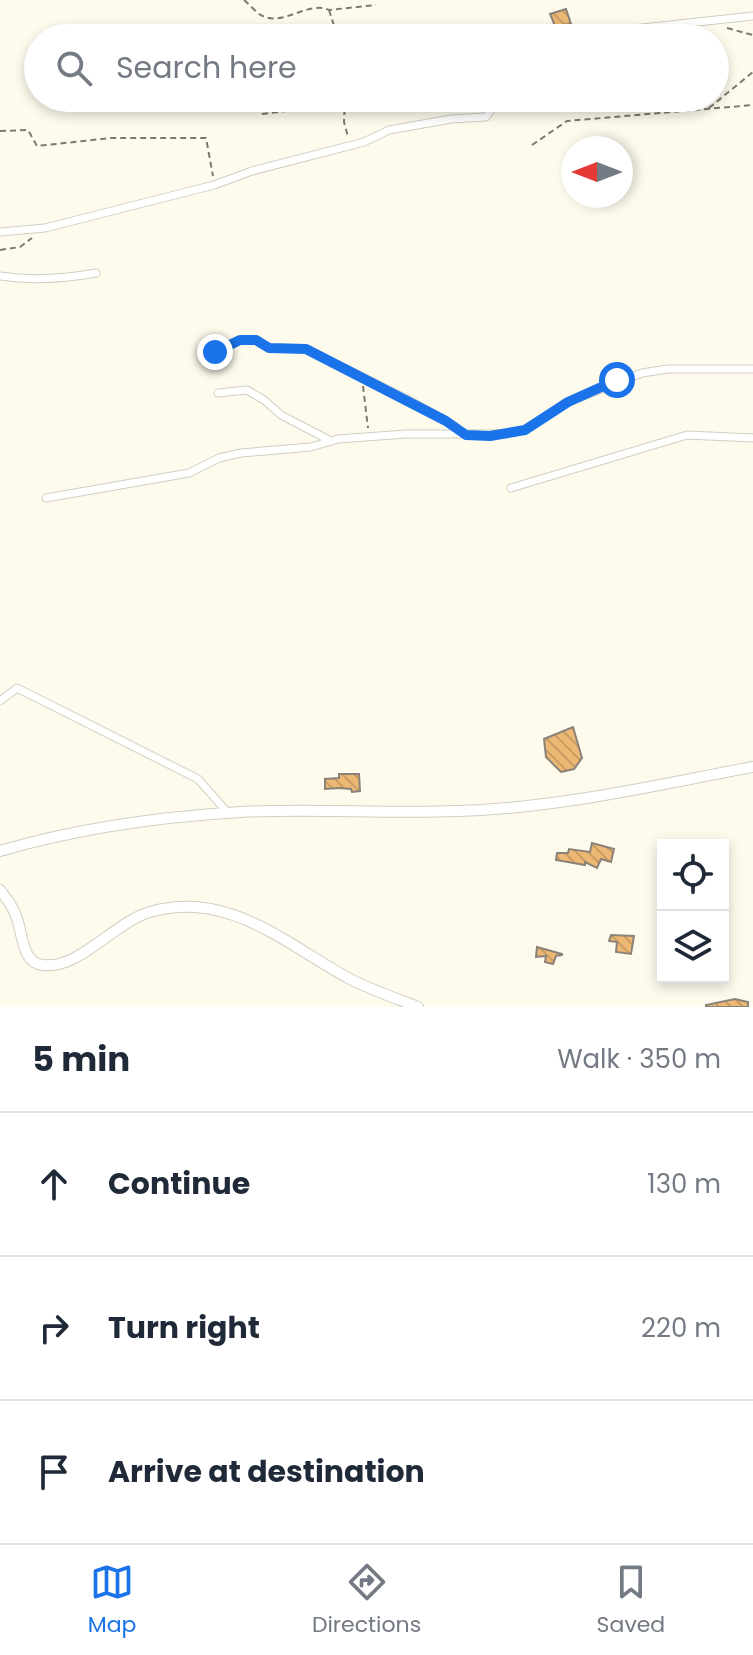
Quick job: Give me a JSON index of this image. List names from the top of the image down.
{
  "north": "left",
  "page": {
    "search": "Search here",
    "heading": ["5 min", "Walk · 350 m"],
    "list": [
      ["Continue", "130 m"],
      ["Turn right", "220 m"],
      "Arrive at destination"
    ],
    "nav": ["Map", "Directions", "Saved"]
  }
}
